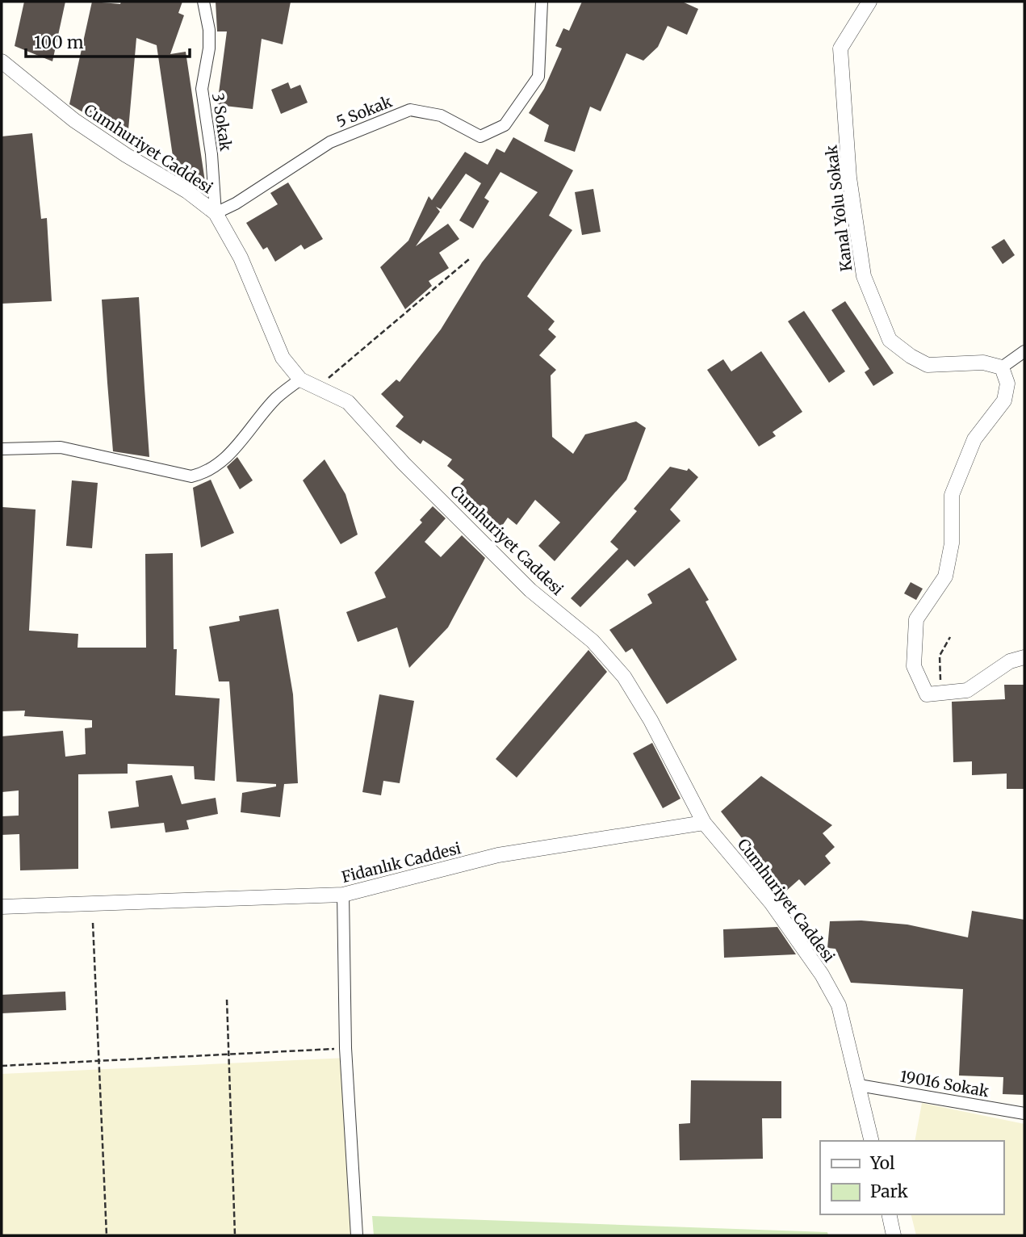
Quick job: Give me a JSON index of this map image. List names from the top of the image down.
{
  "streets": {
    "street": [
      "5 Sokak",
      "3 Sokak",
      "Cumhuriyet Caddesi",
      "Kanal Yolu Sokak",
      "Fidanlık Caddesi",
      "19016 Sokak"
    ]
  },
  "crossings": [
    ["5 Sokak", "3 Sokak"],
    ["5 Sokak", "Cumhuriyet Caddesi"],
    ["3 Sokak", "Cumhuriyet Caddesi"],
    ["Cumhuriyet Caddesi", "Fidanlık Caddesi"],
    ["Cumhuriyet Caddesi", "19016 Sokak"]
  ],
  "legend": ["Yol", "Park"],
  "scale_bar": "100 m"
}
